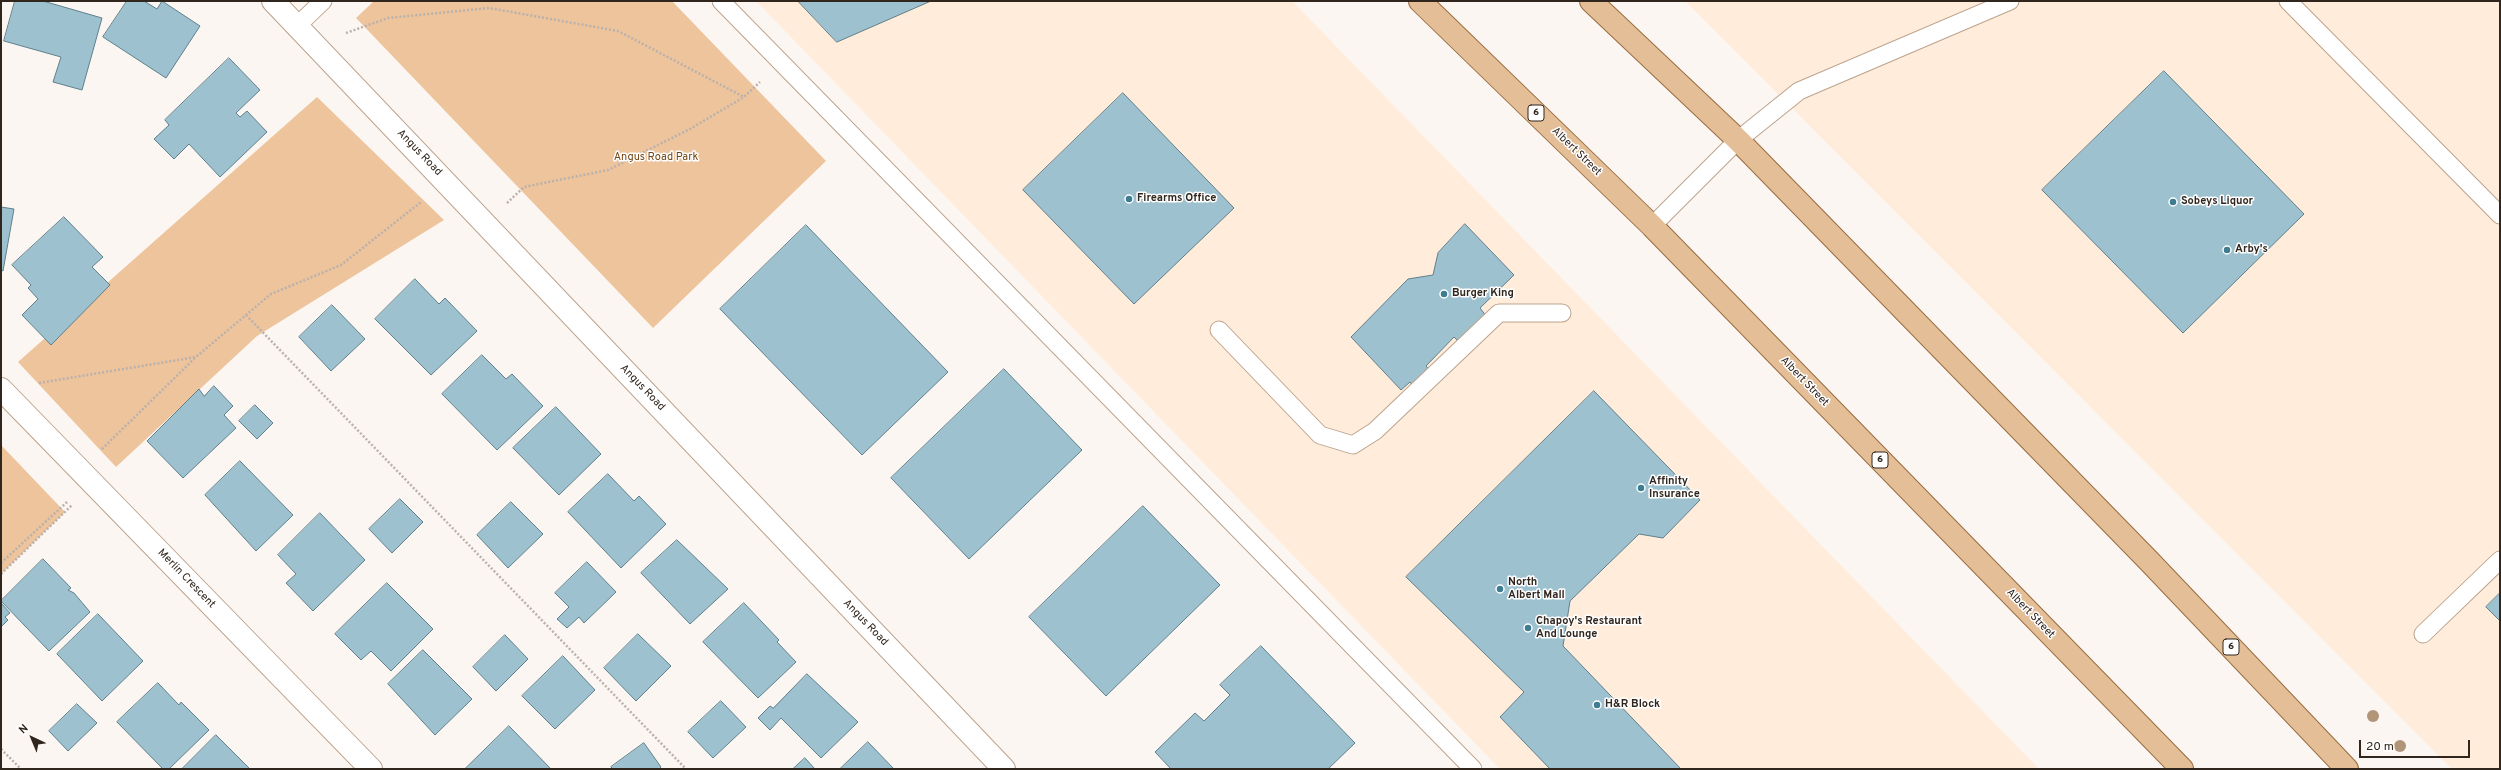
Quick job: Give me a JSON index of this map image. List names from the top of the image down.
{
  "streets": {
    "main road": ["6", "Albert Street"],
    "street": ["Angus Road", "Merlin Crescent"]
  },
  "parks": ["Angus Road Park"],
  "places": [
    "Firearms Office",
    "Sobeys Liquor",
    "Arby's",
    "Burger King",
    "Affinity Insurance",
    "North Albert Mall",
    "Chapoy's Restaurant And Lounge",
    "H&R Block"
  ],
  "scale_bar": "20 m",
  "north": "top left"
}
